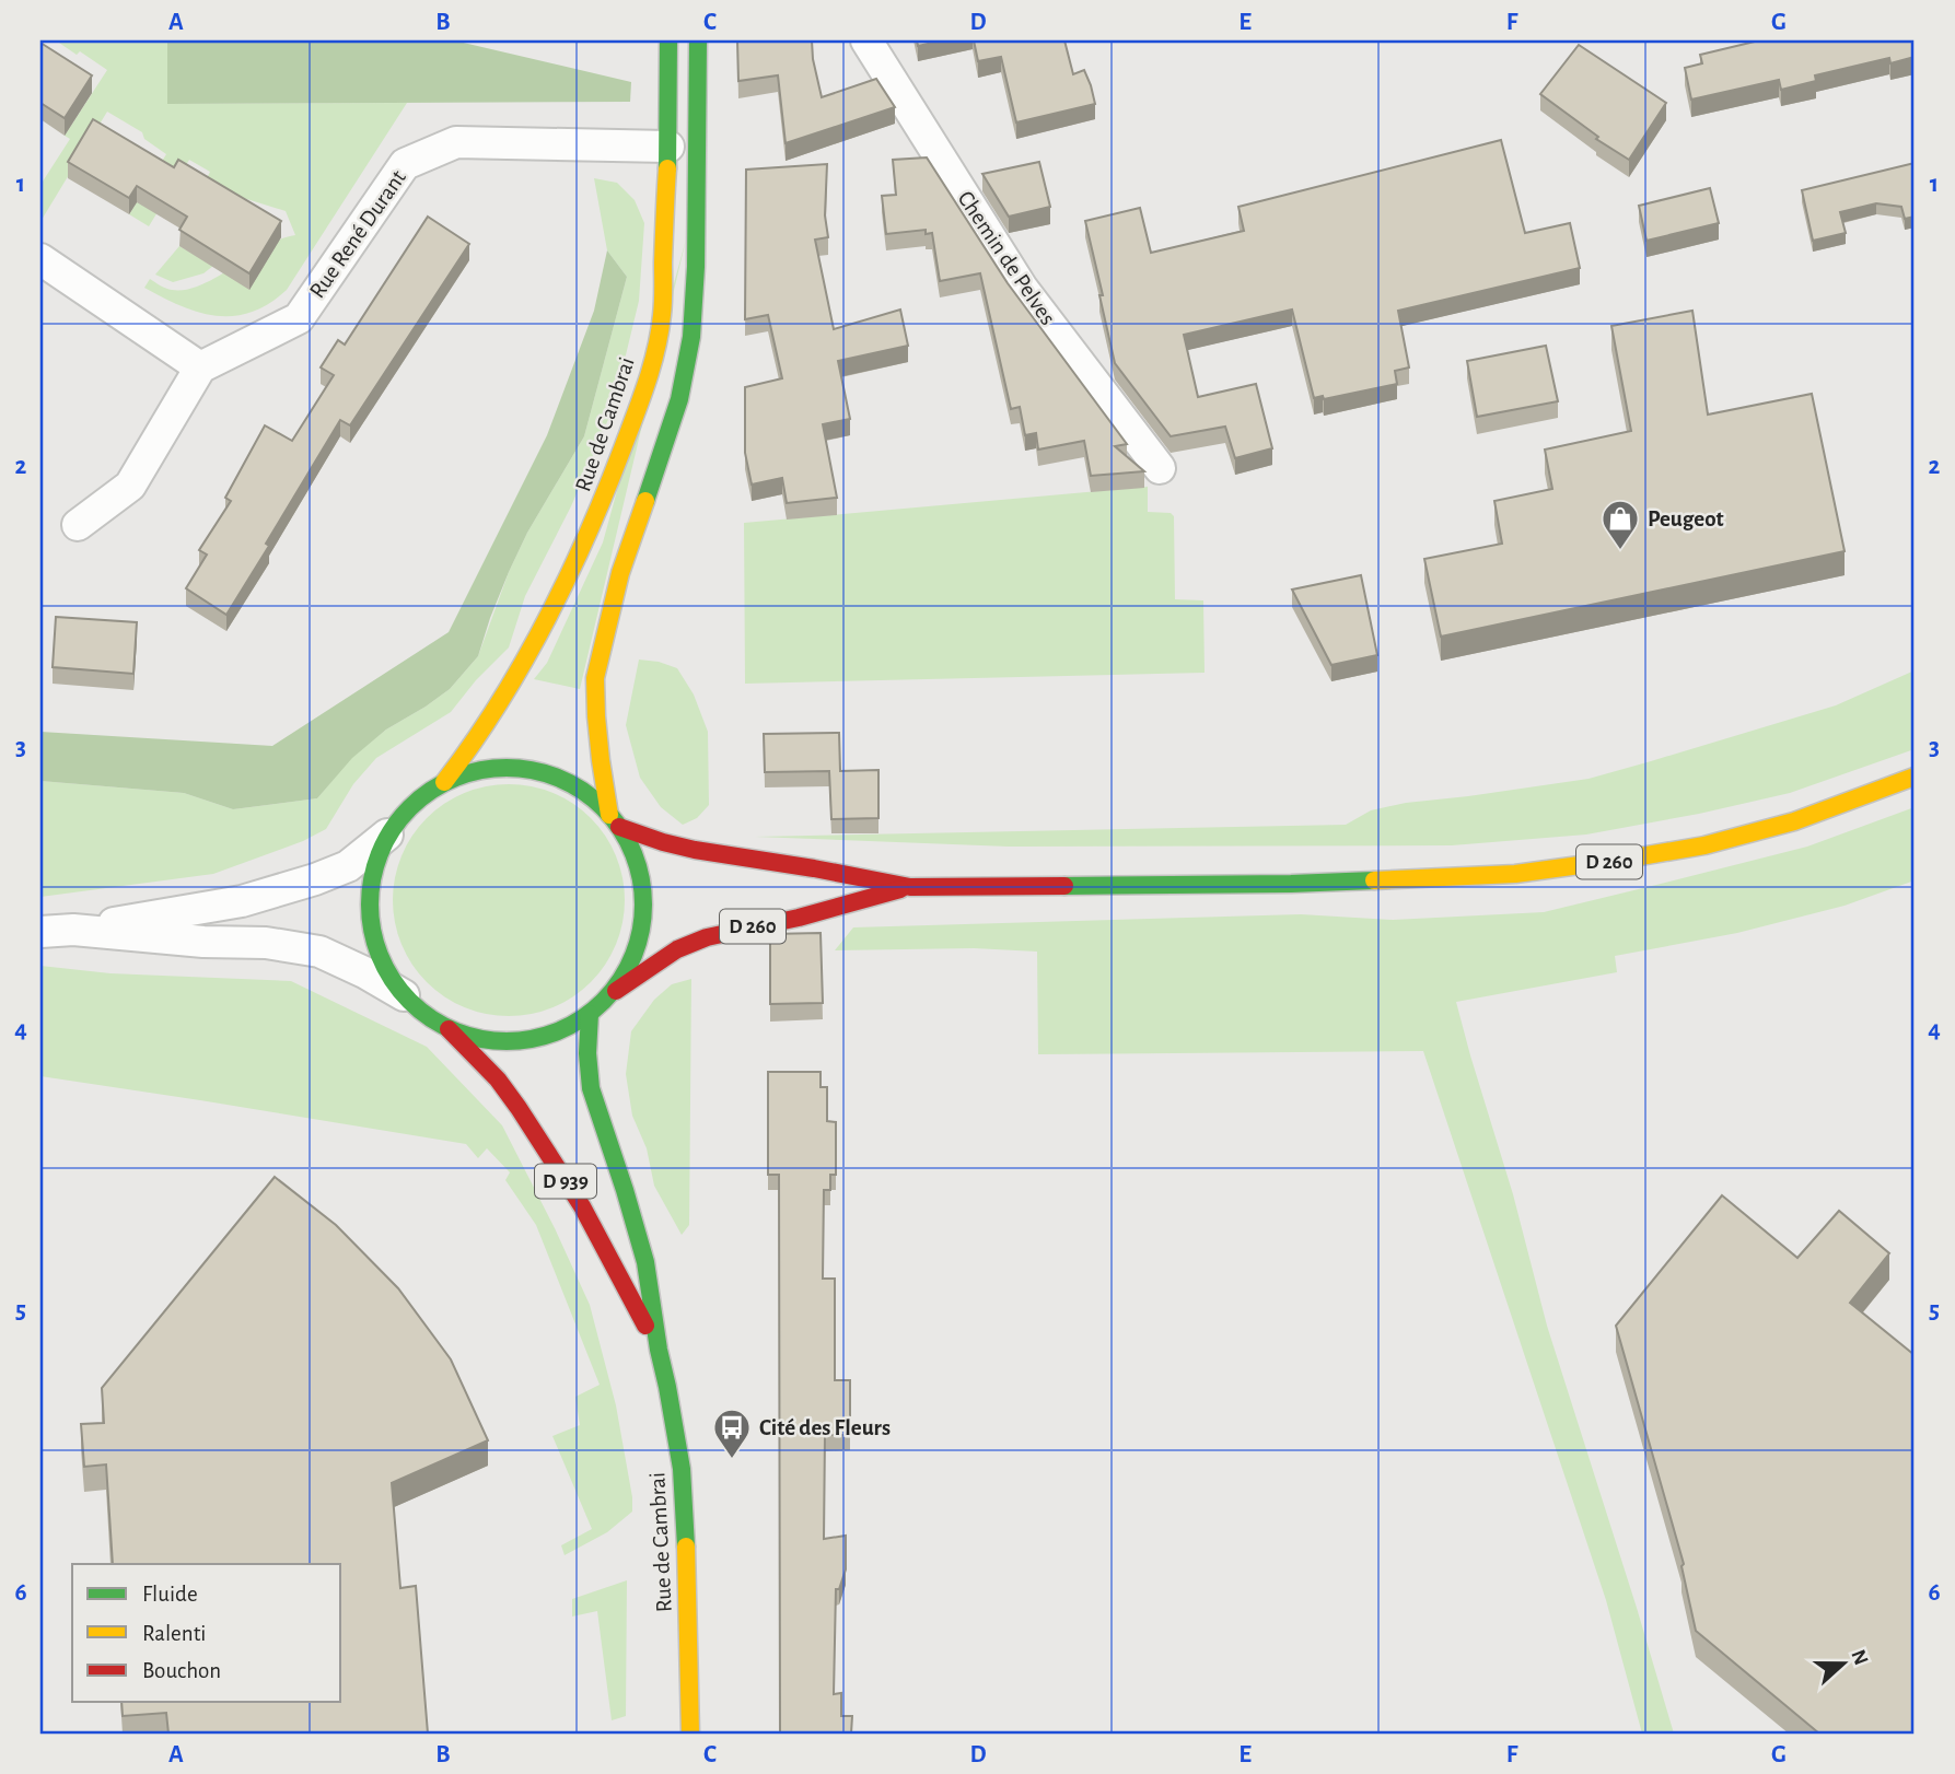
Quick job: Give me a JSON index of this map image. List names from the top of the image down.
{
  "streets": {
    "main road": ["Rue de Cambrai", "D 260", "D 939"],
    "street": ["Rue René Durant", "Chemin de Pelves"]
  },
  "crossings": [
    ["Rue René Durant", "Rue de Cambrai"],
    ["Rue de Cambrai", "D 260"]
  ],
  "places": {
    "shop": ["Peugeot"],
    "bus stop": ["Cité des Fleurs"]
  },
  "legend": ["Fluide", "Ralenti", "Bouchon"],
  "north": "right",
  "grid": {
    "columns": [
      "A",
      "B",
      "C",
      "D",
      "E",
      "F",
      "G"
    ],
    "rows": [
      "1",
      "2",
      "3",
      "4",
      "5",
      "6"
    ]
  }
}
